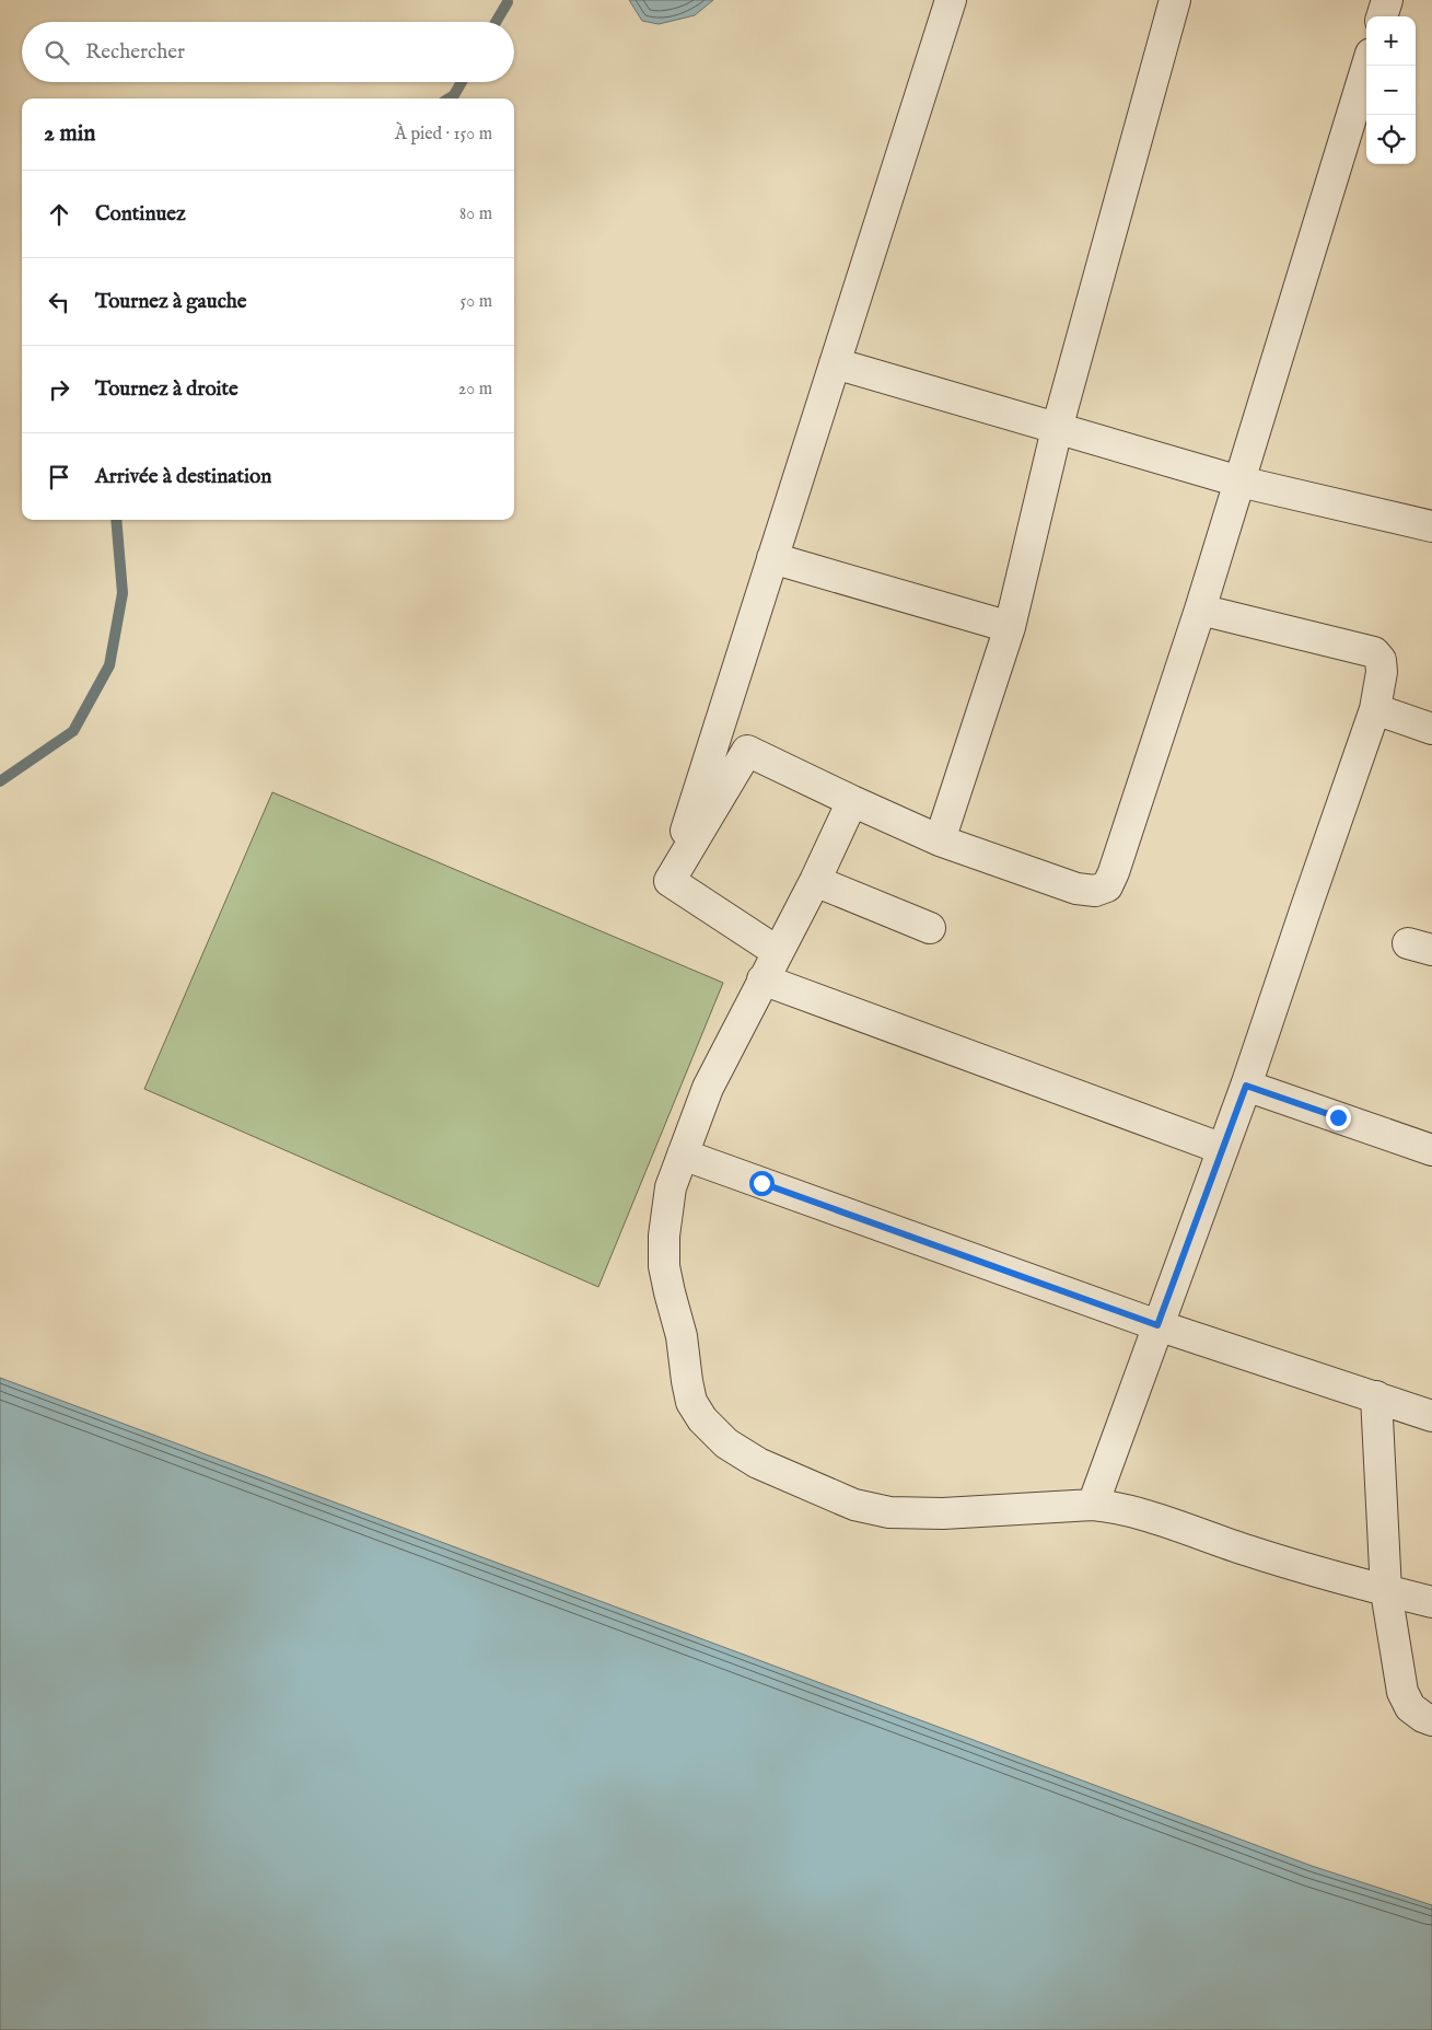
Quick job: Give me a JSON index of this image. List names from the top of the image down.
{
  "page": {
    "map_buttons": ["+", "−"],
    "search": "Rechercher",
    "heading": ["2 min", "À pied · 150 m"],
    "list": [
      ["Continuez", "80 m"],
      ["Tournez à gauche", "50 m"],
      ["Tournez à droite", "20 m"],
      "Arrivée à destination"
    ]
  }
}
